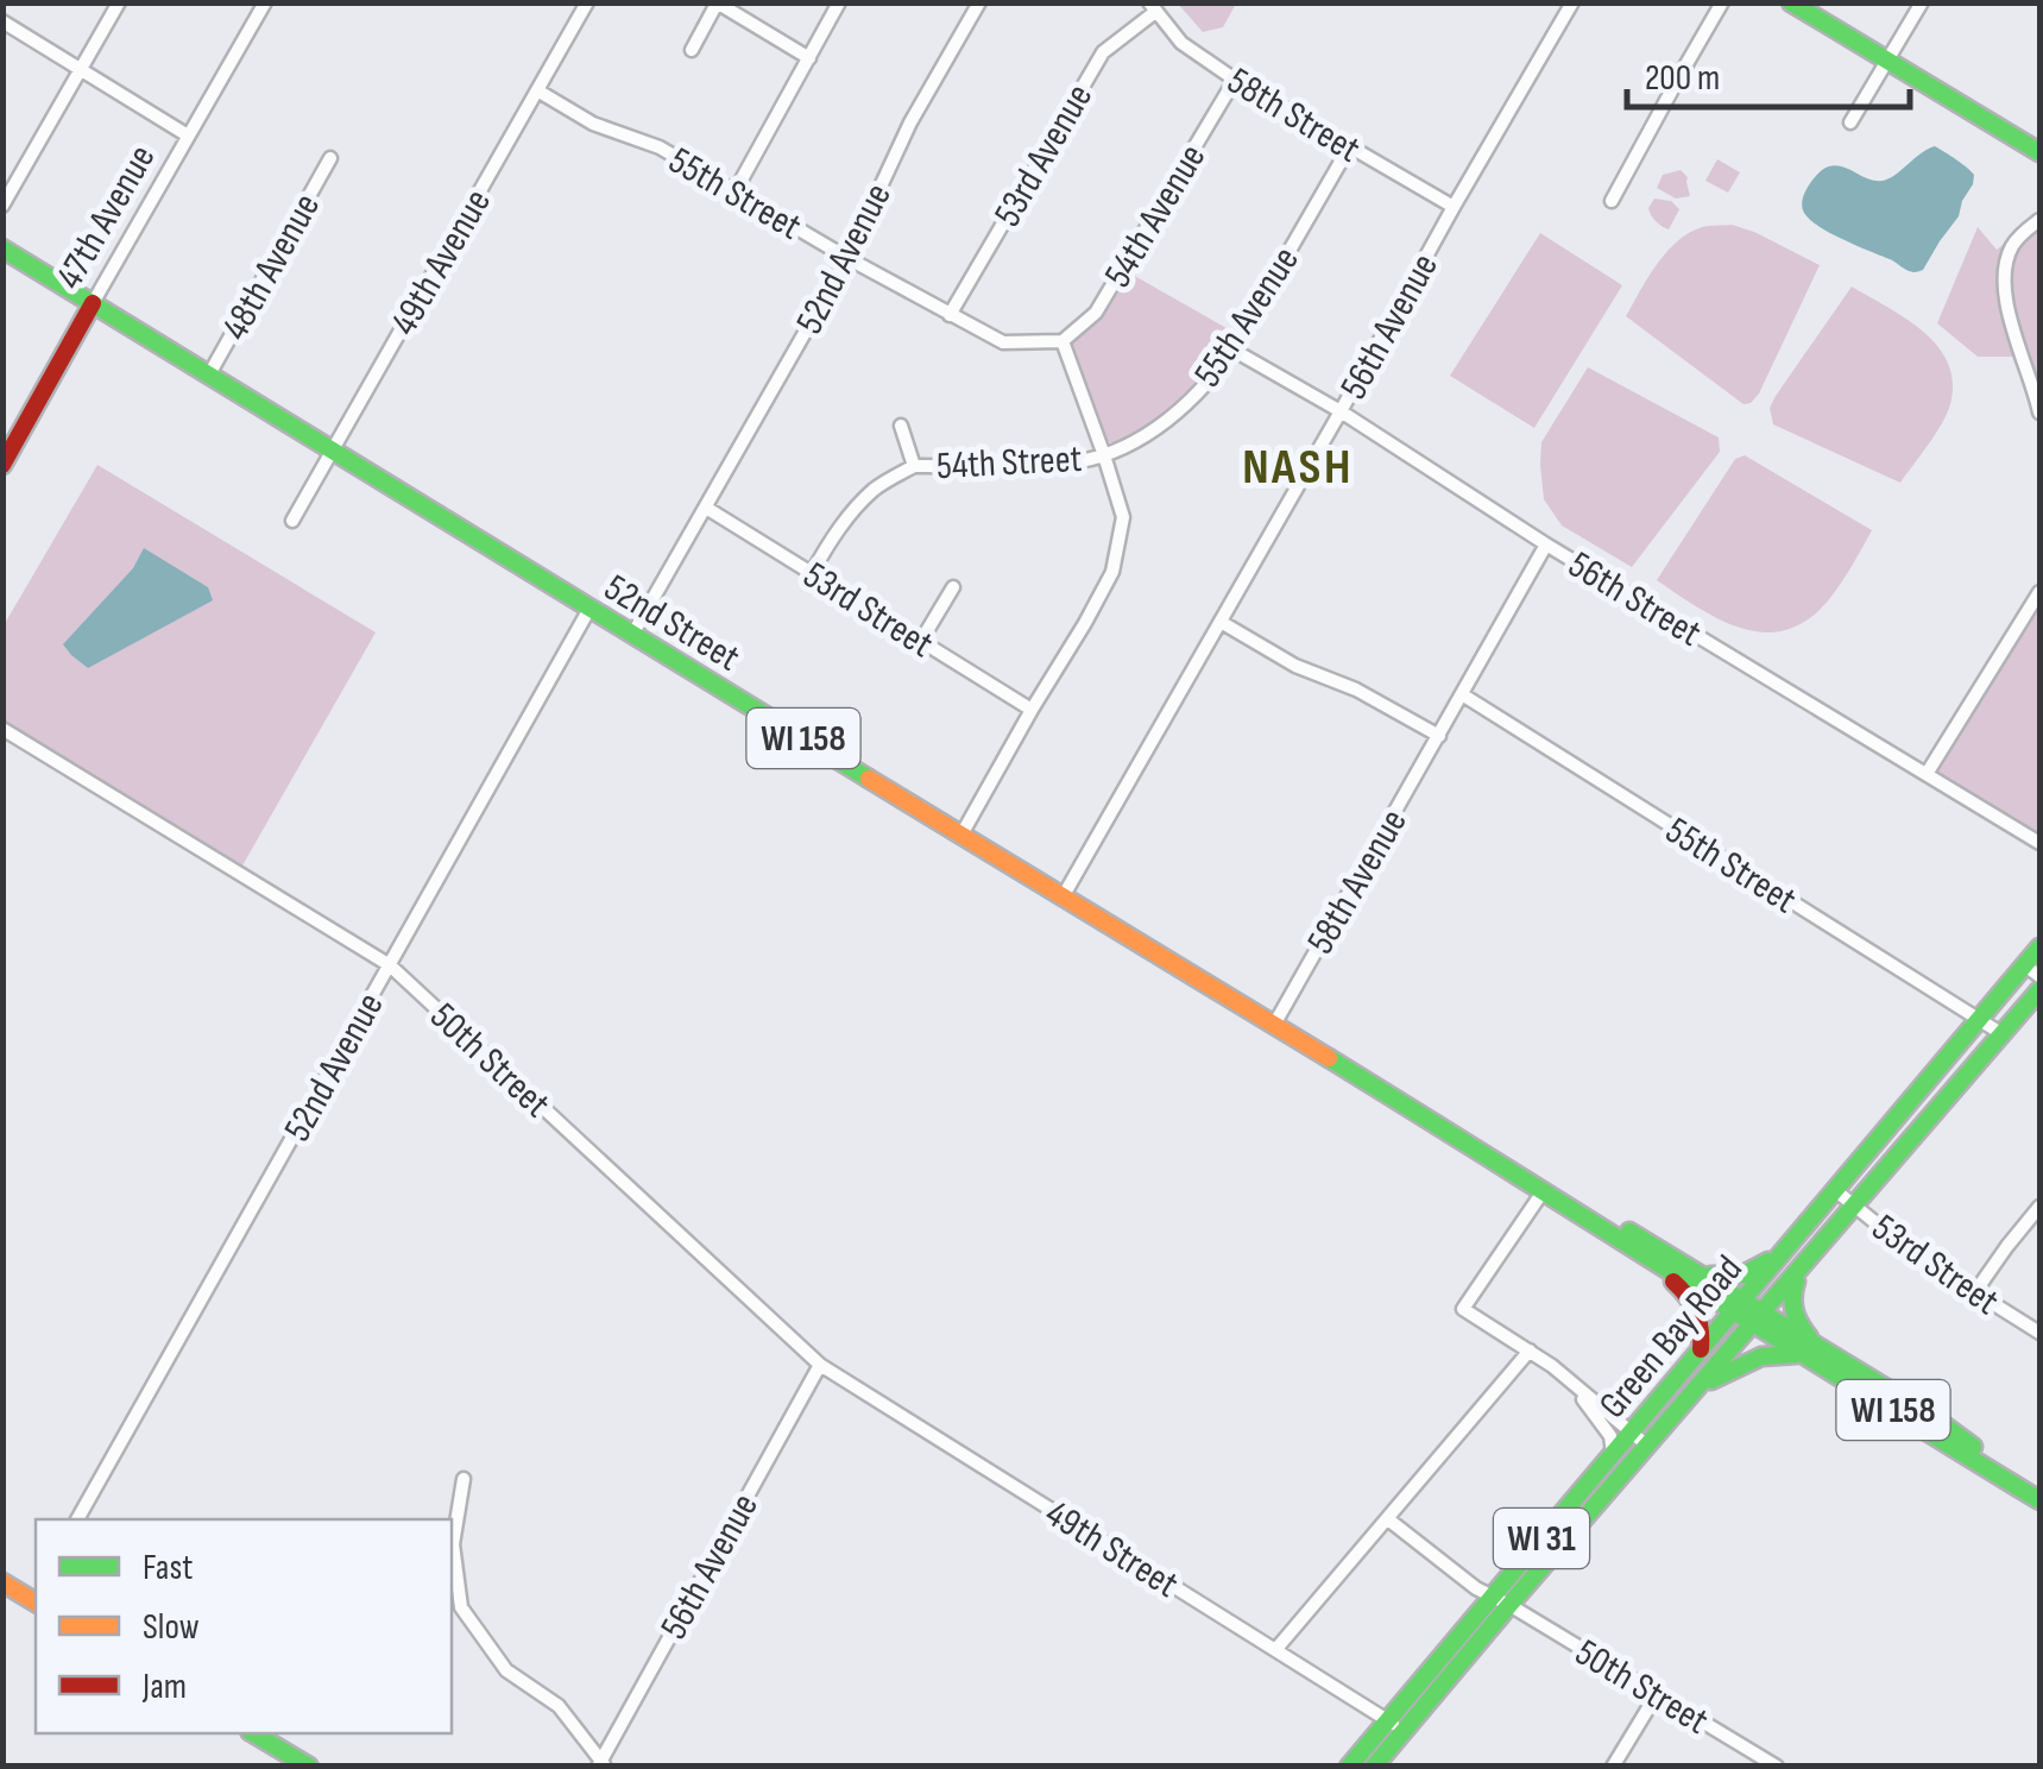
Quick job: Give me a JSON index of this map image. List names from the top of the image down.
{
  "streets": {
    "main road": [
      "47th Avenue",
      "52nd Street",
      "WI 158",
      "Green Bay Road",
      "WI 31"
    ],
    "street": [
      "58th Street",
      "53rd Avenue",
      "55th Street",
      "54th Avenue",
      "52nd Avenue",
      "49th Avenue",
      "48th Avenue",
      "55th Avenue",
      "56th Avenue",
      "54th Street",
      "56th Street",
      "53rd Street",
      "58th Avenue",
      "50th Street",
      "49th Street"
    ]
  },
  "crossings": [
    ["58th Street", "53rd Avenue"],
    ["58th Street", "54th Avenue"],
    ["58th Street", "55th Avenue"],
    ["58th Street", "56th Avenue"],
    ["53rd Avenue", "55th Street"],
    ["55th Street", "54th Avenue"],
    ["55th Street", "52nd Avenue"],
    ["55th Street", "49th Avenue"],
    ["55th Street", "58th Avenue"],
    ["55th Street", "Green Bay Road"],
    ["47th Avenue", "52nd Street"],
    ["52nd Avenue", "53rd Street"],
    ["52nd Avenue", "52nd Street"],
    ["52nd Avenue", "50th Street"],
    ["49th Avenue", "52nd Street"],
    ["48th Avenue", "52nd Street"],
    ["55th Avenue", "54th Street"],
    ["55th Avenue", "56th Street"],
    ["56th Avenue", "56th Street"],
    ["56th Avenue", "52nd Street"],
    ["56th Avenue", "50th Street"],
    ["56th Avenue", "49th Street"],
    ["56th Street", "58th Avenue"],
    ["53rd Street", "Green Bay Road"],
    ["52nd Street", "58th Avenue"],
    ["52nd Street", "Green Bay Road"],
    ["50th Street", "Green Bay Road"],
    ["50th Street", "49th Street"],
    ["Green Bay Road", "49th Street"]
  ],
  "districts": ["NASH"],
  "legend": ["Fast", "Slow", "Jam"],
  "scale_bar": "200 m"
}
